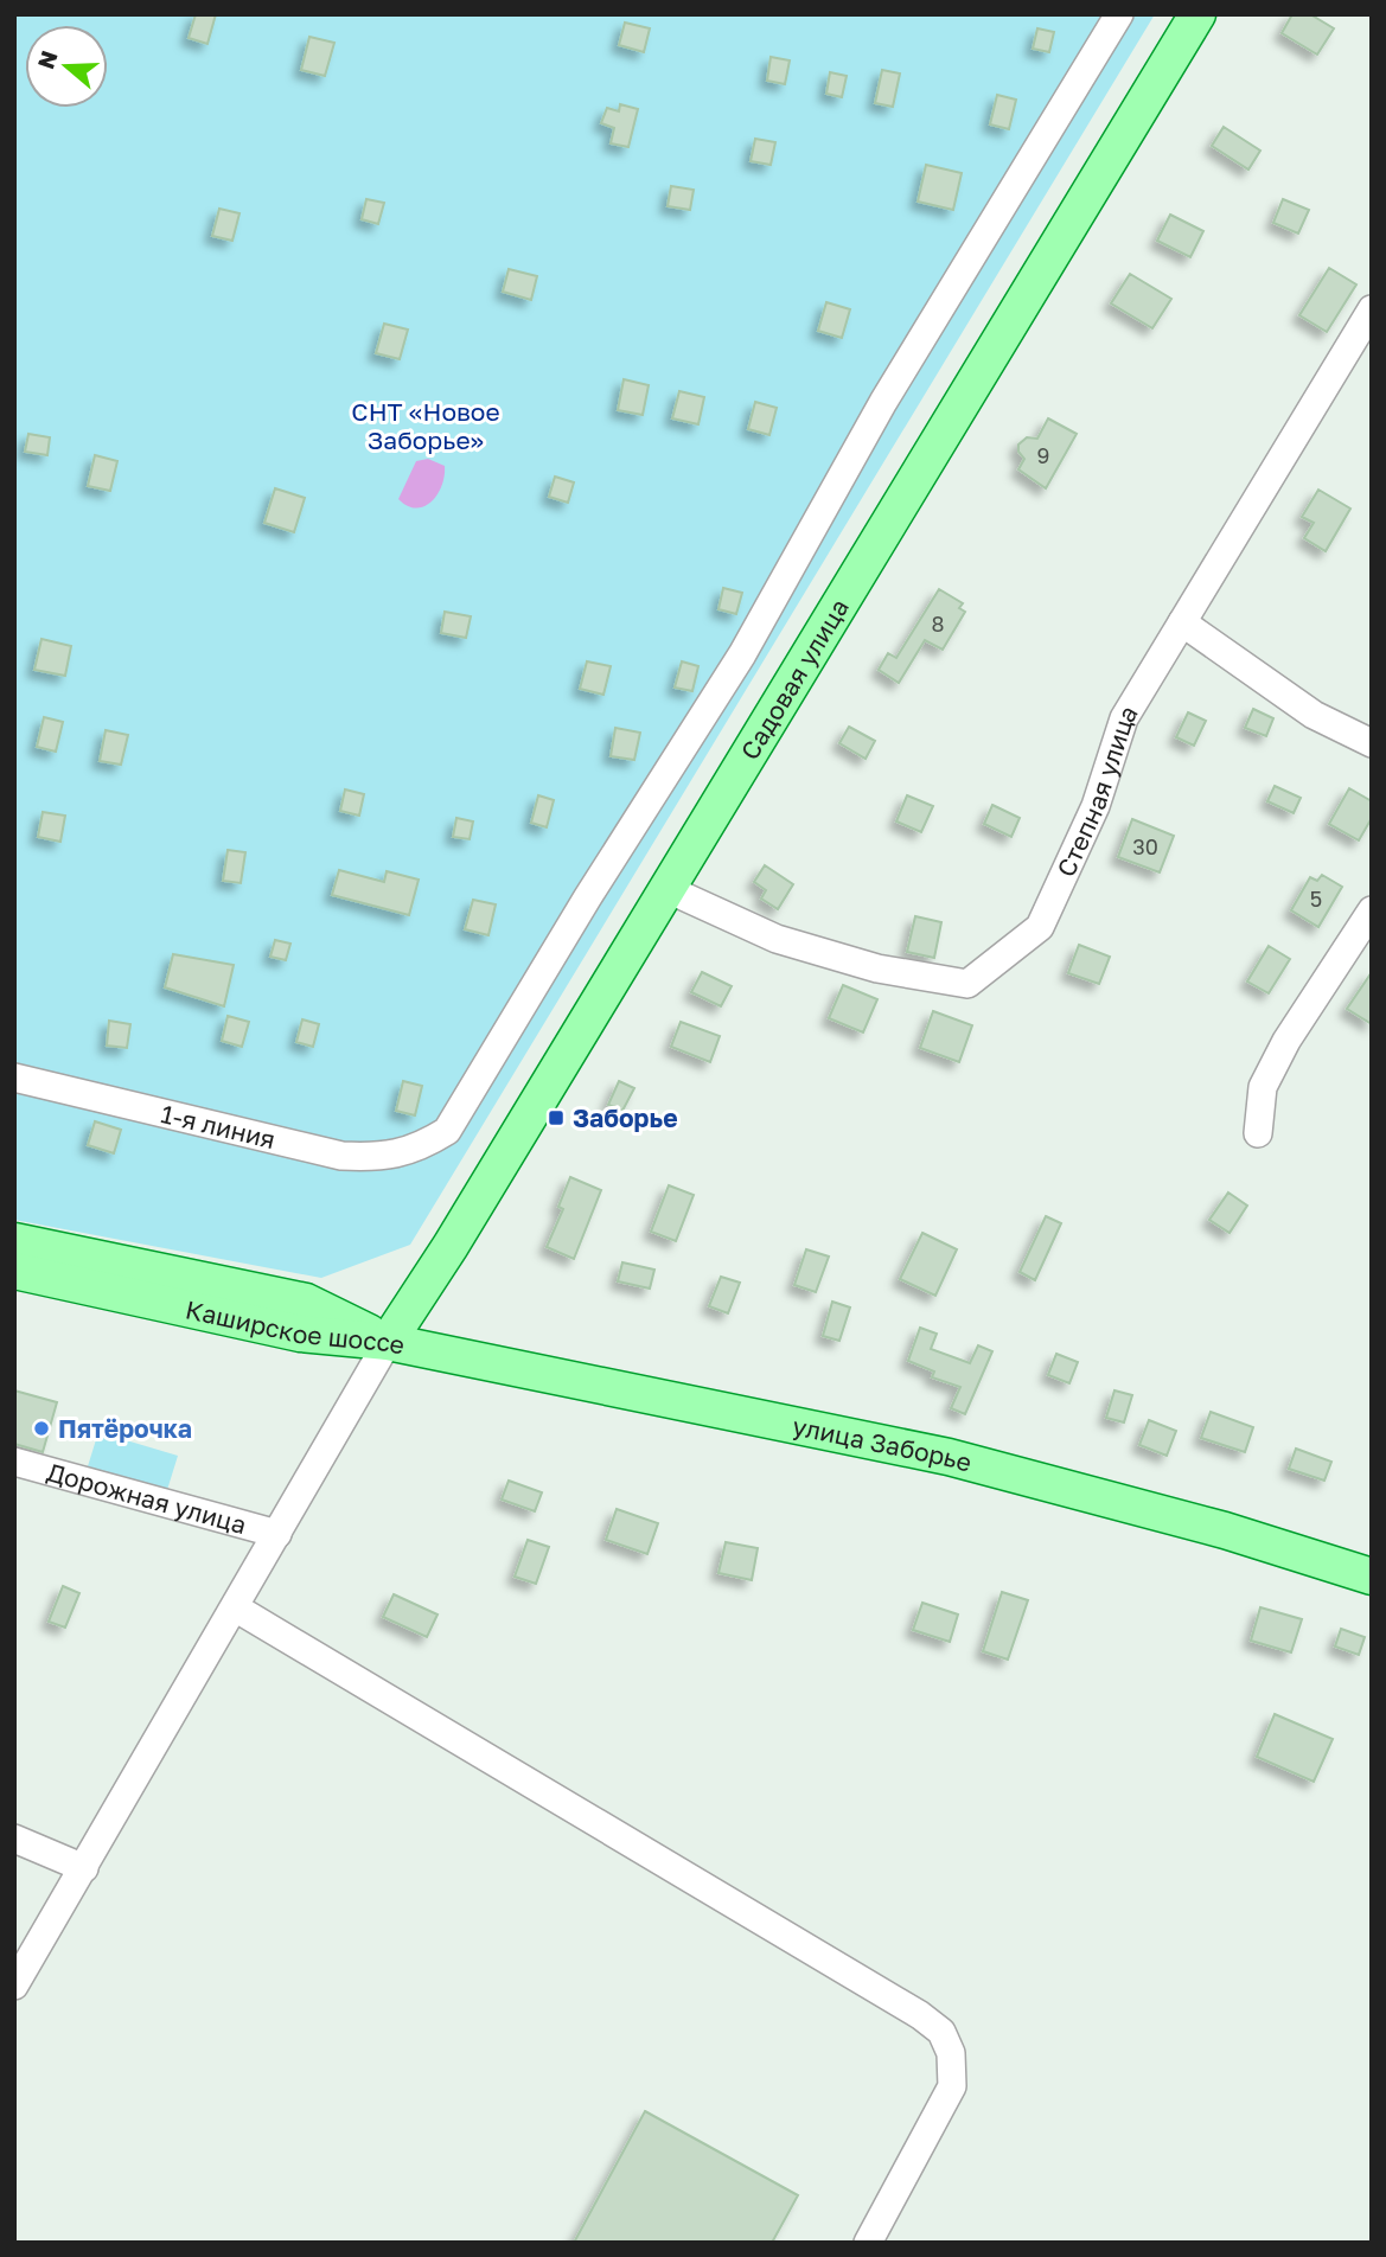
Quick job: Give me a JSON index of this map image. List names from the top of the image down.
{
  "streets": {
    "main road": ["Садовая улица", "Каширское шоссе", "улица Заборье"],
    "street": ["Степная улица", "1-я линия", "Дорожная улица"]
  },
  "crossings": [
    ["Садовая улица", "Степная улица"],
    ["Садовая улица", "Каширское шоссе"],
    ["Садовая улица", "улица Заборье"],
    ["Каширское шоссе", "улица Заборье"]
  ],
  "parks": ["СНТ «Новое Заборье»"],
  "places": {
    "transit": ["Заборье"],
    "other": ["Пятёрочка"]
  },
  "house_numbers": [
    "9",
    "8",
    "30",
    "5"
  ],
  "north": "left"
}
